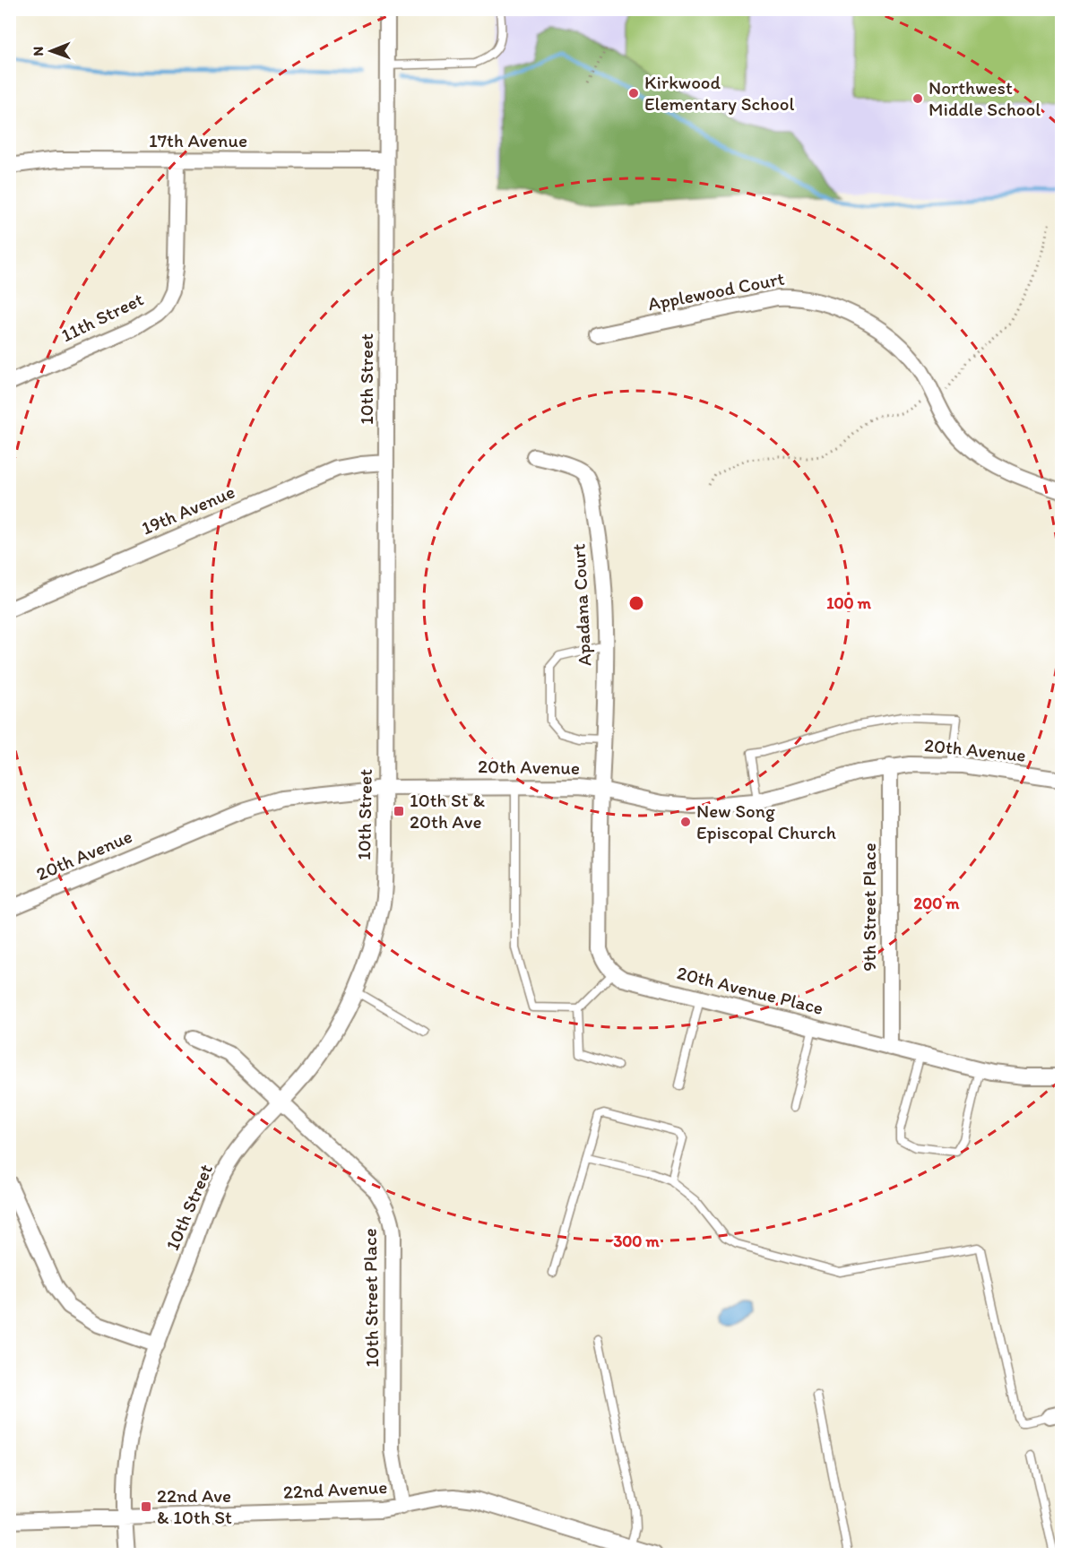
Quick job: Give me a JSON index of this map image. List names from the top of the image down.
{
  "streets": {
    "street": [
      "17th Avenue",
      "Applewood Court",
      "11th Street",
      "10th Street",
      "19th Avenue",
      "Apadana Court",
      "20th Avenue",
      "9th Street Place",
      "20th Avenue Place",
      "10th Street Place",
      "22nd Avenue"
    ]
  },
  "crossings": [
    ["17th Avenue", "11th Street"],
    ["17th Avenue", "10th Street"],
    ["10th Street", "19th Avenue"],
    ["10th Street", "20th Avenue"],
    ["10th Street", "10th Street Place"],
    ["10th Street", "22nd Avenue"],
    ["Apadana Court", "20th Avenue"],
    ["20th Avenue", "9th Street Place"],
    ["9th Street Place", "20th Avenue Place"],
    ["10th Street Place", "22nd Avenue"]
  ],
  "places": {
    "other": ["Kirkwood Elementary School", "Northwest Middle School", "New Song Episcopal Church"],
    "transit": ["10th St & 20th Ave", "22nd Ave & 10th St"]
  },
  "north": "left",
  "rings": ["100 m", "200 m", "300 m"]
}
